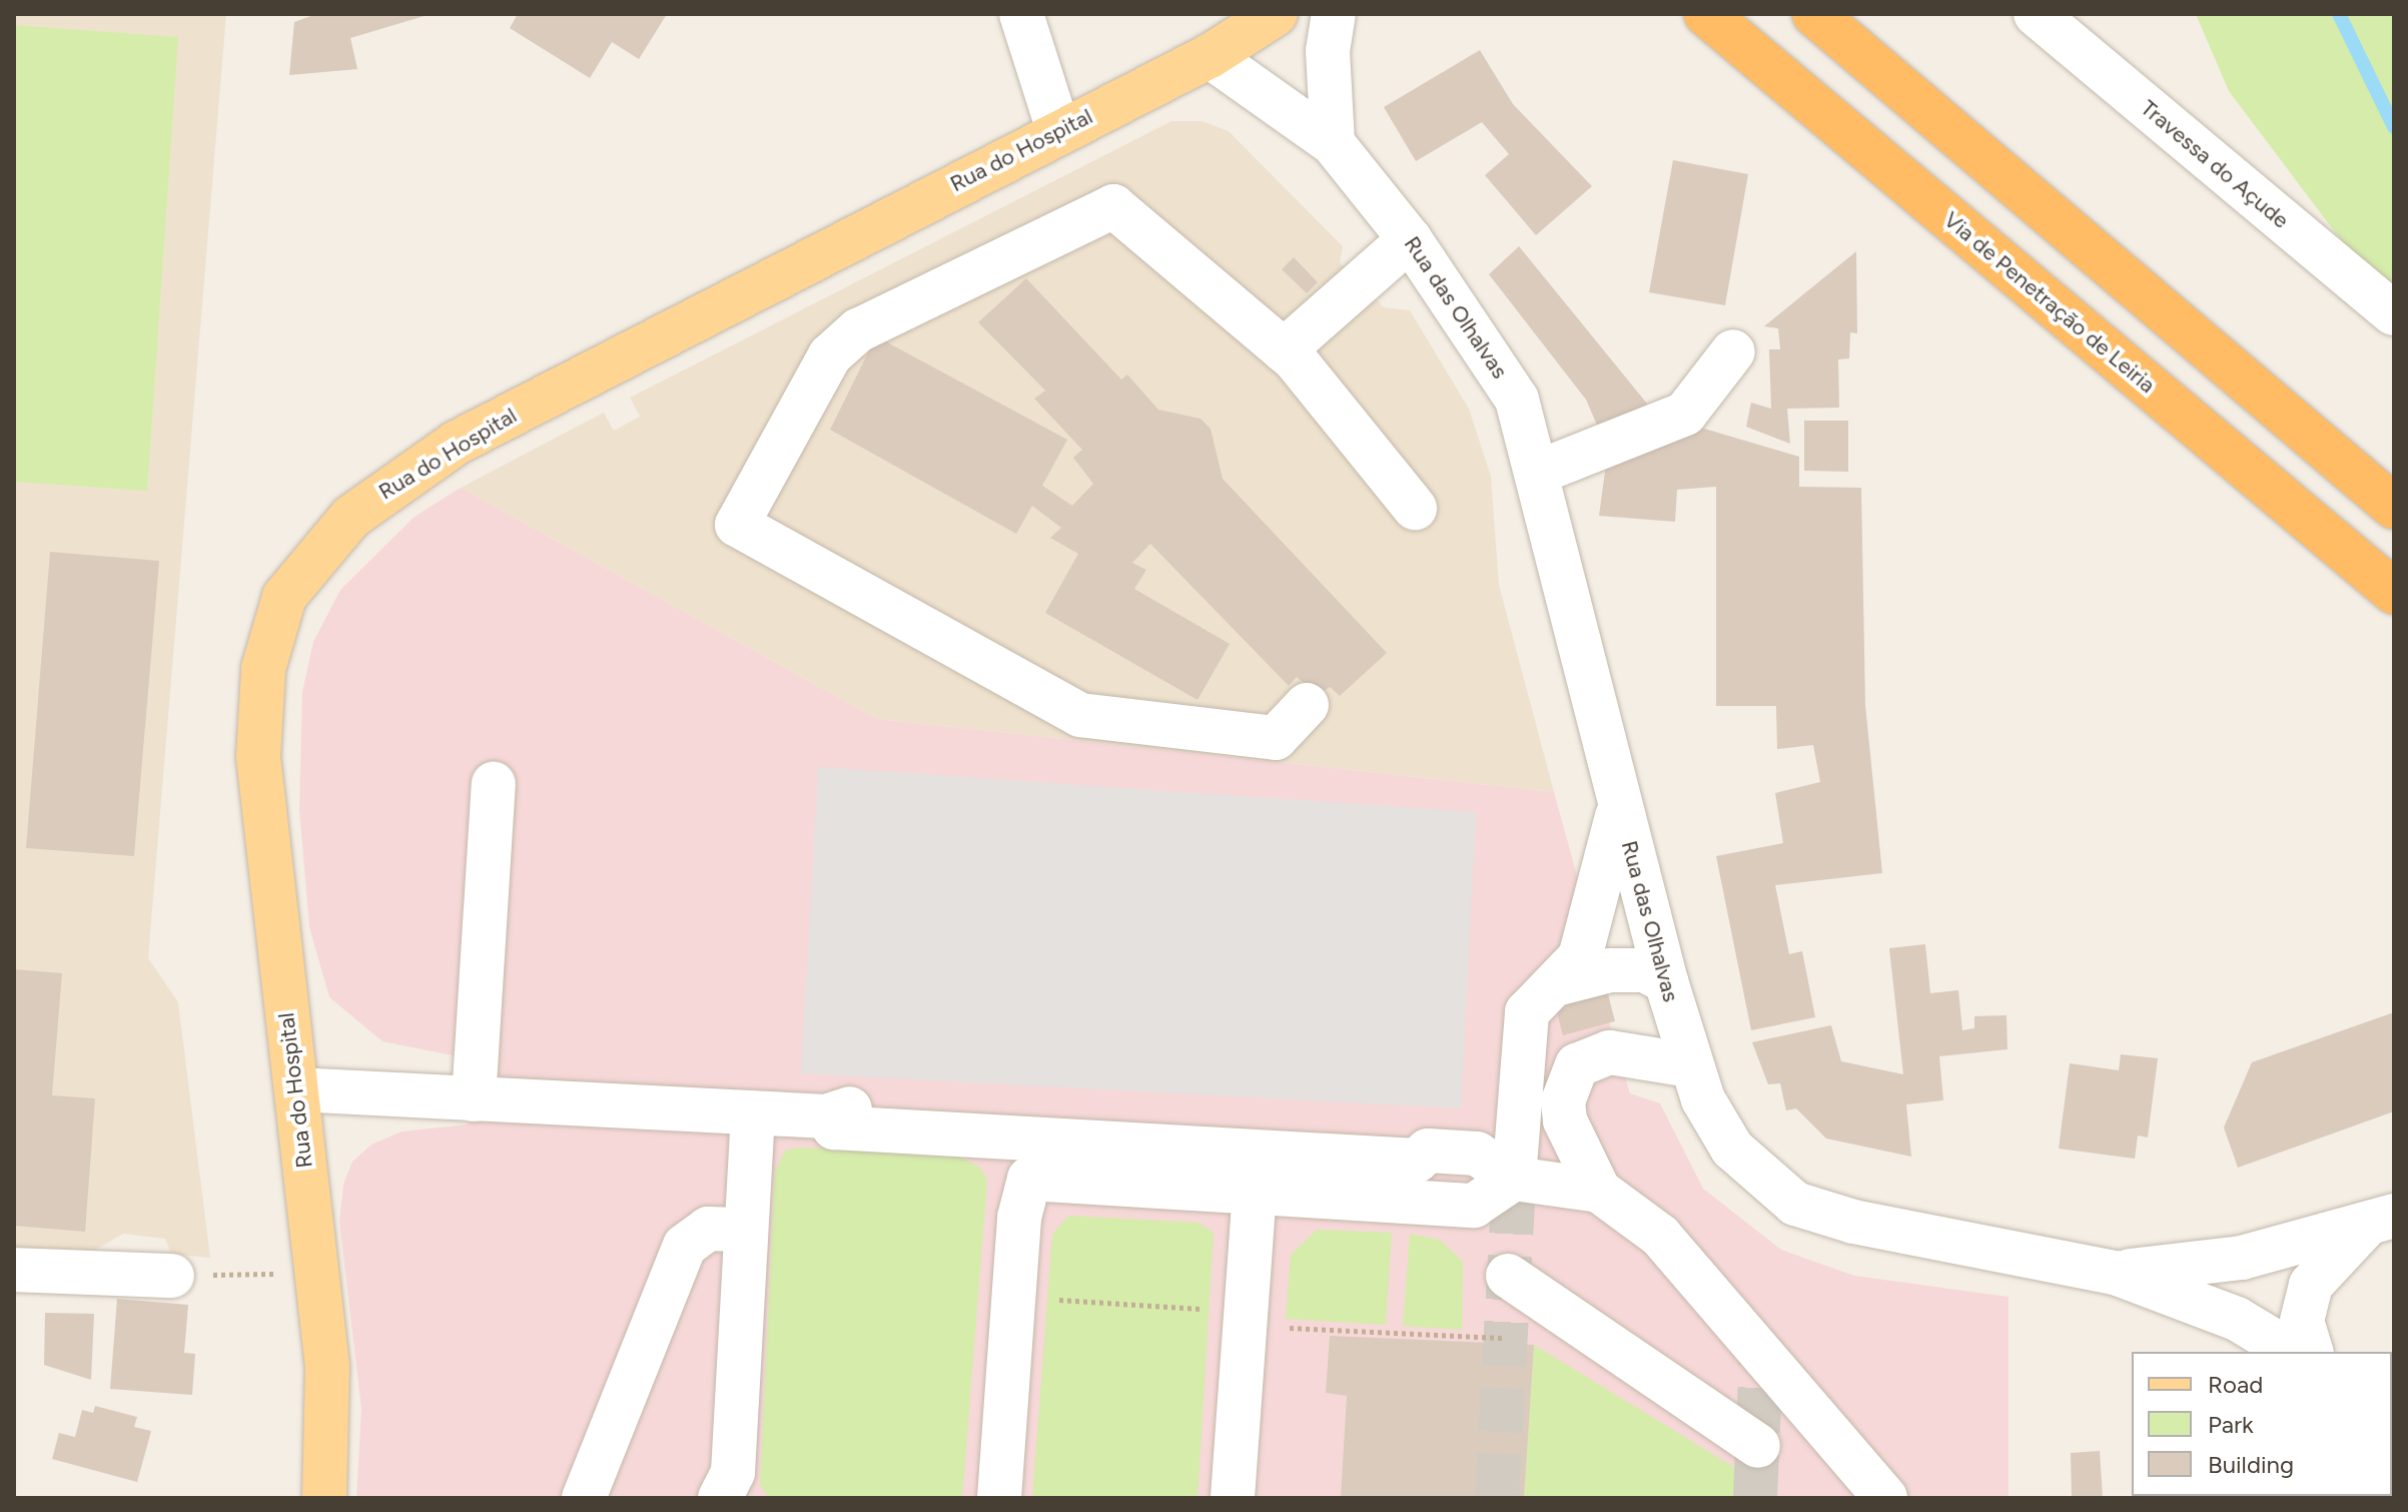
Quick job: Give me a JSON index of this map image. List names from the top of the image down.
{
  "streets": {
    "highway": ["Via de Penetração de Leiria"],
    "main road": ["Rua do Hospital"],
    "street": ["Travessa do Açude", "Rua das Olhalvas"]
  },
  "crossings": [
    ["Rua do Hospital", "Rua das Olhalvas"]
  ],
  "legend": ["Road", "Park", "Building"]
}
